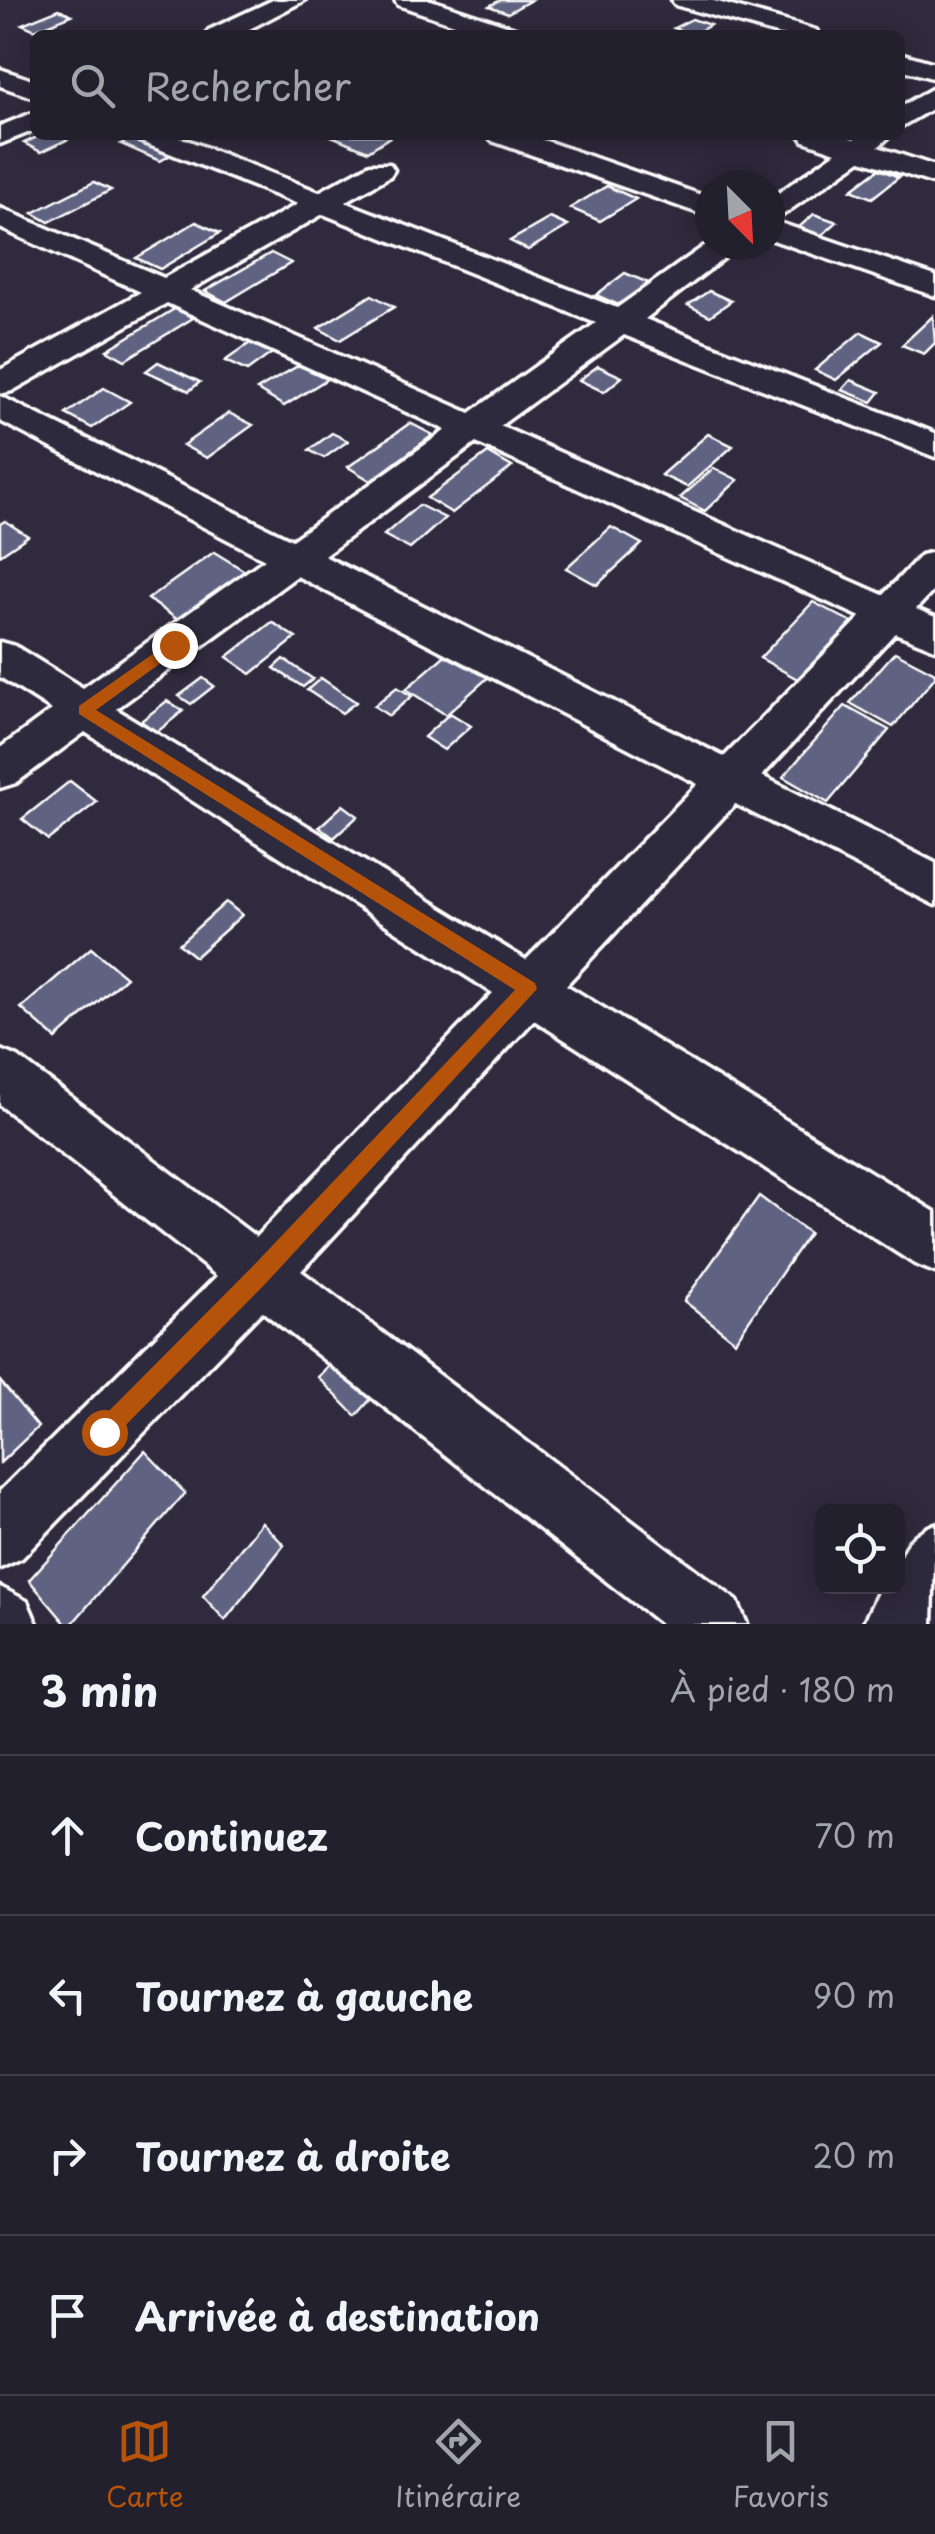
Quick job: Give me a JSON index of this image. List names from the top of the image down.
{
  "north": "bottom right",
  "page": {
    "search": "Rechercher",
    "heading": ["3 min", "À pied · 180 m"],
    "list": [
      ["Continuez", "70 m"],
      ["Tournez à gauche", "90 m"],
      ["Tournez à droite", "20 m"],
      "Arrivée à destination"
    ],
    "nav": ["Carte", "Itinéraire", "Favoris"]
  }
}
